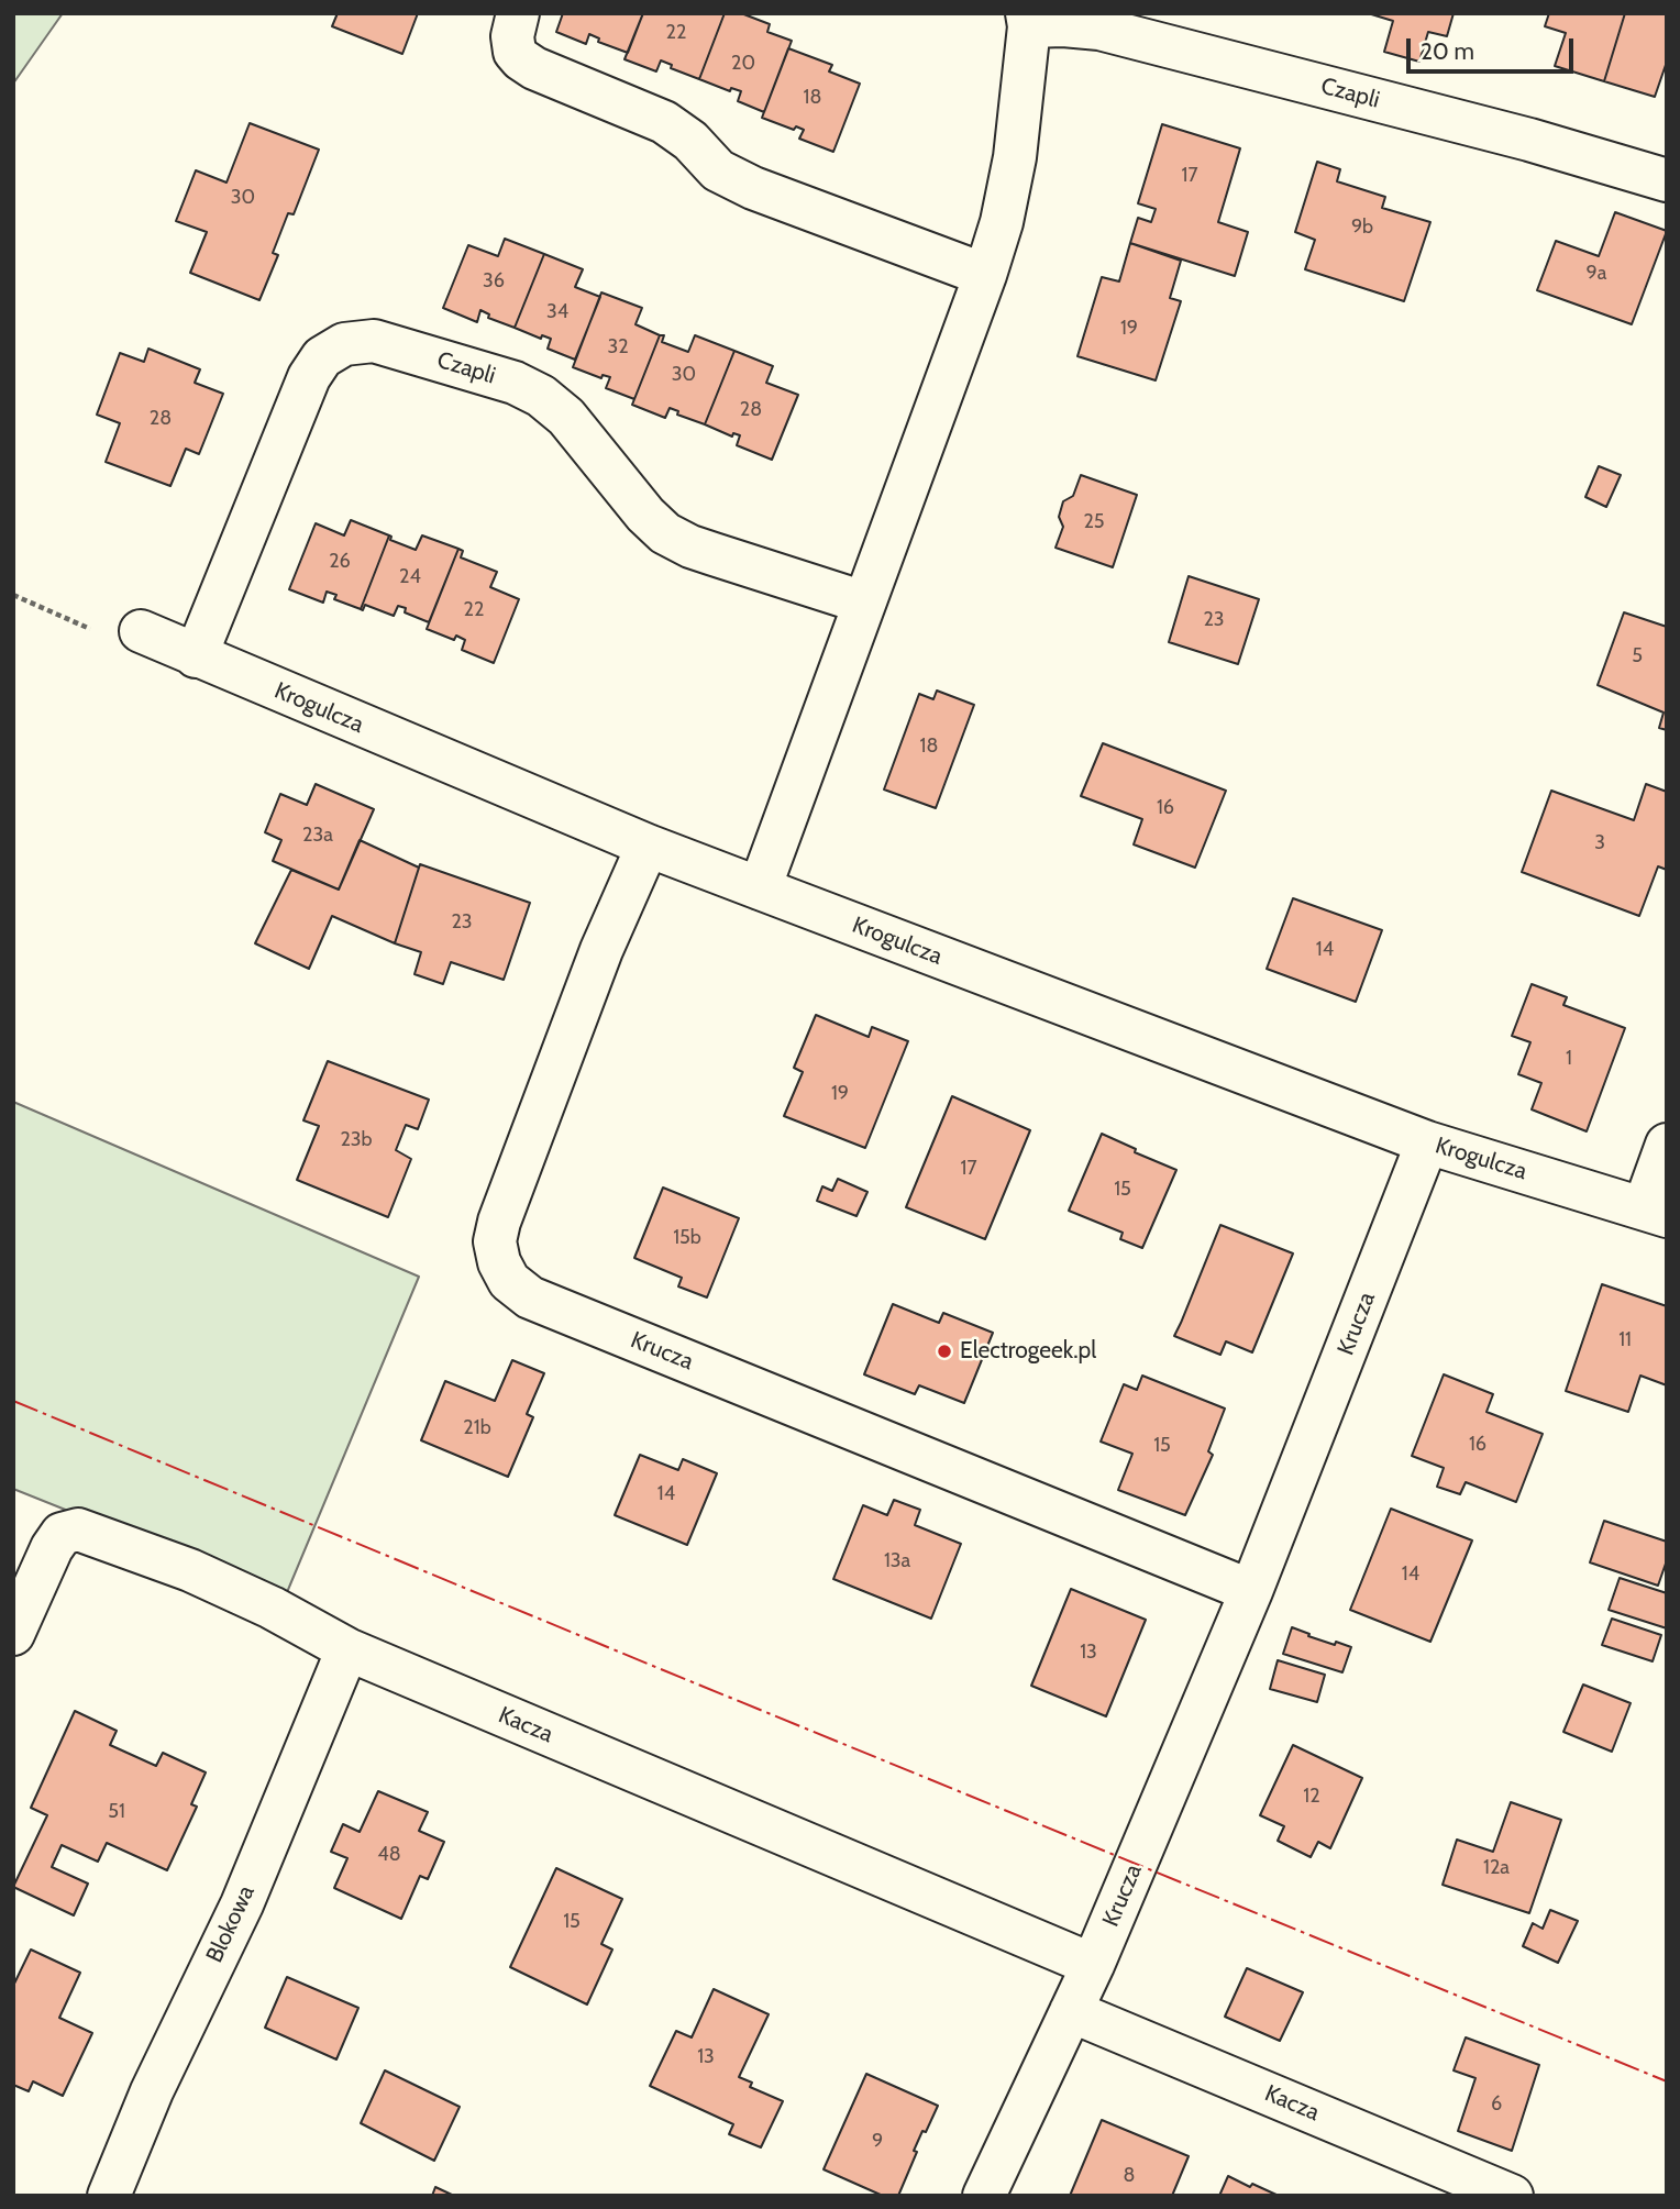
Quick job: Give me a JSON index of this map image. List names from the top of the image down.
{
  "streets": {
    "street": [
      "Czapli",
      "Krogulcza",
      "Krucza",
      "Kacza",
      "Blokowa"
    ]
  },
  "crossings": [
    ["Czapli", "Krogulcza"],
    ["Krogulcza", "Krucza"],
    ["Krucza", "Kacza"],
    ["Kacza", "Blokowa"]
  ],
  "places": ["Electrogeek.pl"],
  "house_numbers": [
    "22",
    "20",
    "18",
    "17",
    "30",
    "9b",
    "9a",
    "36",
    "34",
    "19",
    "32",
    "30",
    "28",
    "28",
    "25",
    "26",
    "24",
    "22",
    "23",
    "5",
    "18",
    "16",
    "23a",
    "3",
    "23",
    "14",
    "1",
    "19",
    "23b",
    "17",
    "15",
    "15b",
    "11",
    "21b",
    "16",
    "15",
    "14",
    "13a",
    "14",
    "13",
    "12",
    "51",
    "48",
    "12a",
    "15",
    "13",
    "6",
    "9",
    "8"
  ],
  "scale_bar": "20 m"
}
